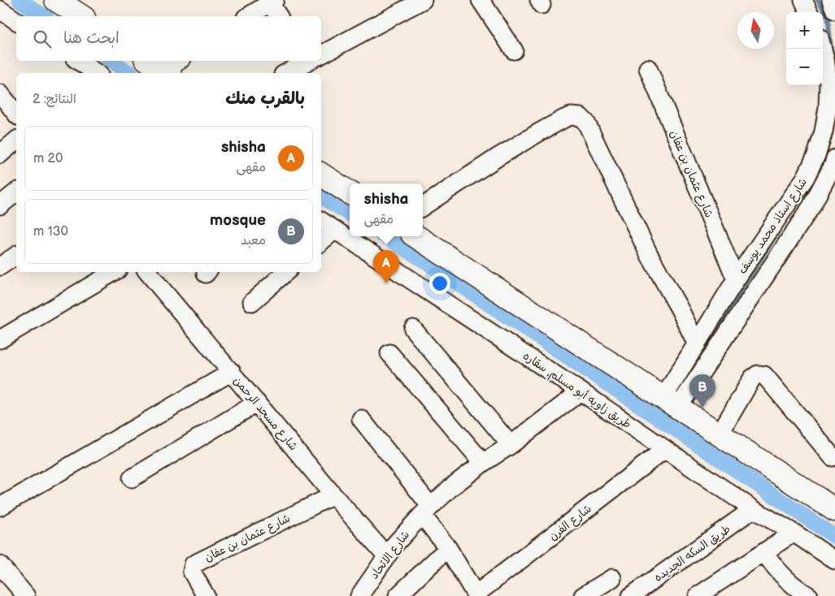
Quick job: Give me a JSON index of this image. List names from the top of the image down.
{
  "streets": {
    "street": [
      "شارع عثمان بن عفان",
      "شارع استاذ محمد يوسف",
      "طريق زاويه أبو مسلم, سقاره",
      "شارع مسجد الرحمن",
      "شارع الفرن",
      "طريق السكه الجديده",
      "شارع الاتحاد"
    ]
  },
  "crossings": [
    ["شارع عثمان بن عفان", "شارع استاذ محمد يوسف"],
    ["شارع عثمان بن عفان", "شارع مسجد الرحمن"],
    ["طريق زاويه أبو مسلم, سقاره", "شارع الفرن"],
    ["طريق زاويه أبو مسلم, سقاره", "طريق السكه الجديده"],
    ["طريق زاويه أبو مسلم, سقاره", "شارع الاتحاد"],
    ["شارع مسجد الرحمن", "شارع الاتحاد"]
  ],
  "north": "top",
  "page": {
    "map_buttons": ["+", "−"],
    "search": "ابحث هنا",
    "heading": ["بالقرب منك", "النتائج: 2"],
    "list": [
      {
        "mark": "A",
        "name": "shisha",
        "note": "مقهى",
        "value": "20 m"
      },
      {
        "mark": "B",
        "name": "mosque",
        "note": "معبد",
        "value": "130 m"
      }
    ],
    "popup": ["shisha", "مقهى"],
    "pins": ["A", "B"]
  }
}
